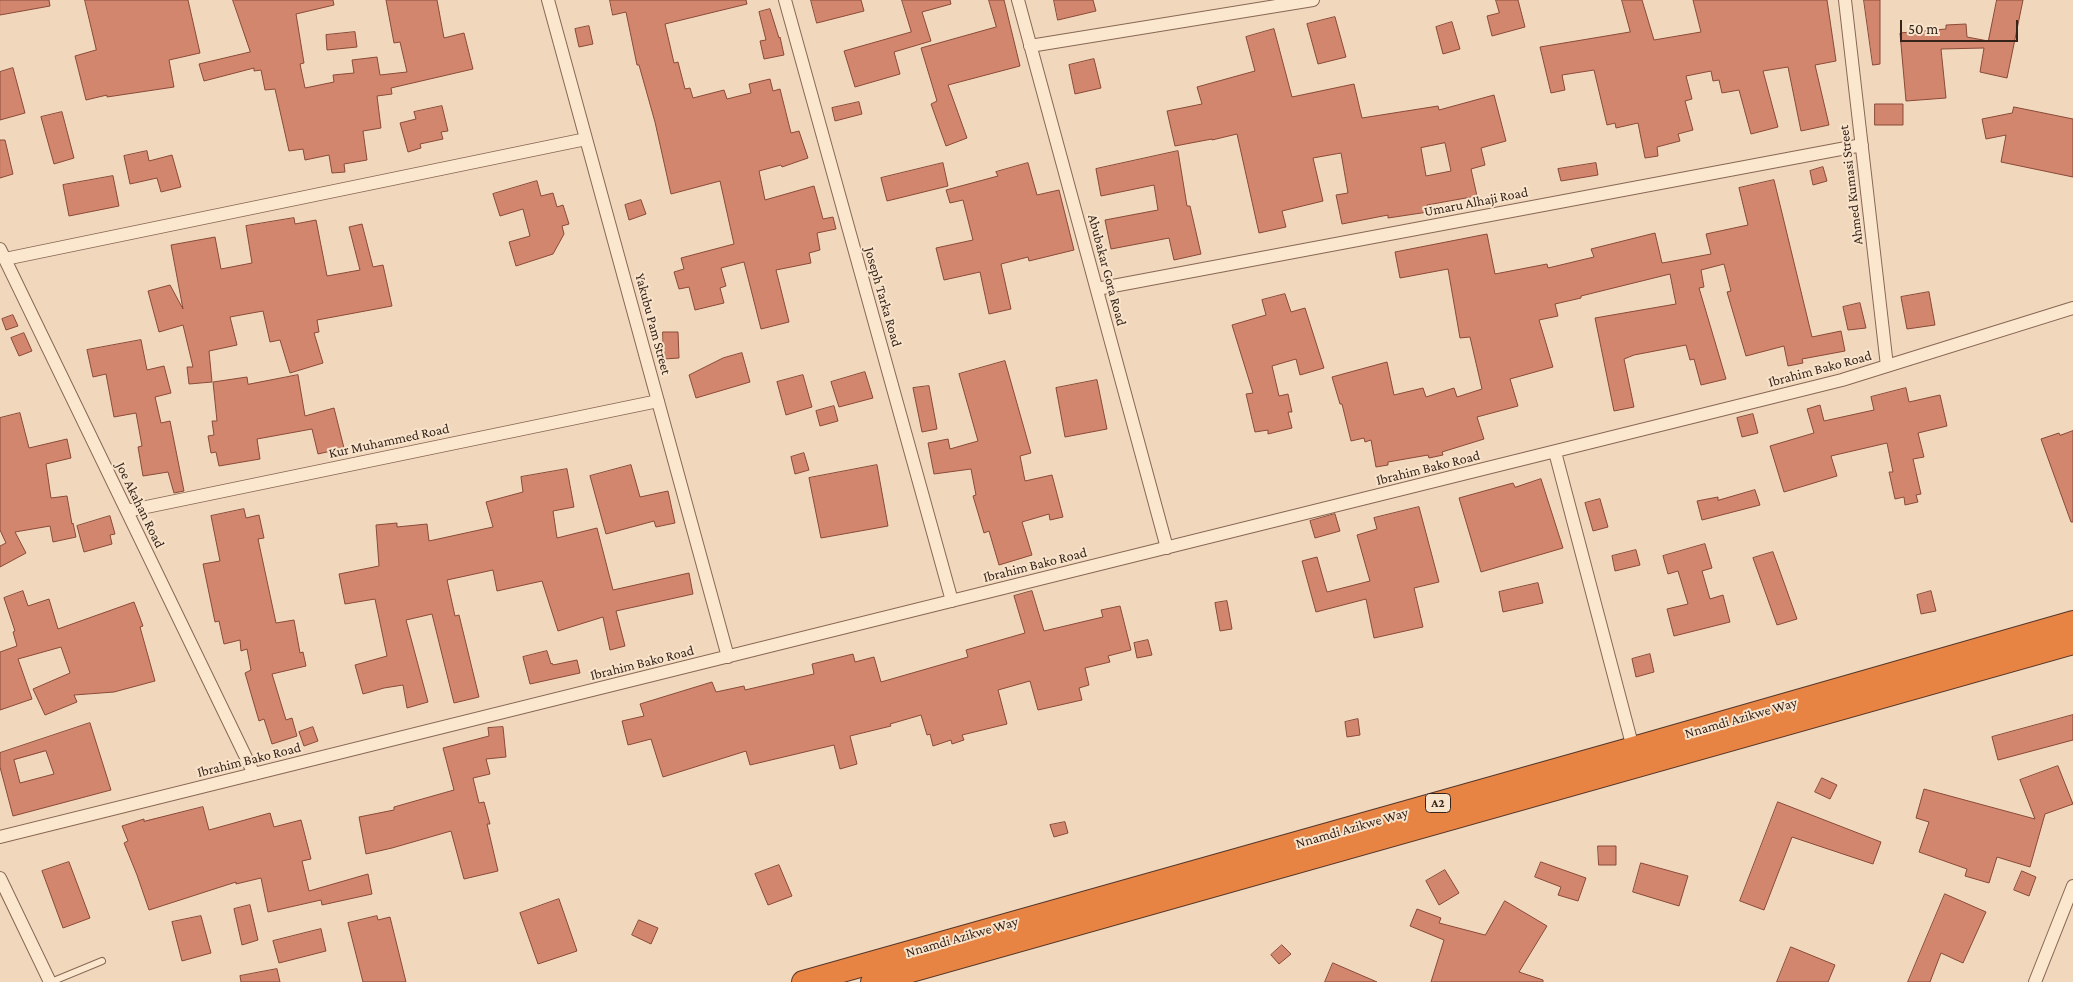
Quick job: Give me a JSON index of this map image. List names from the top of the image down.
{
  "streets": {
    "highway": ["Nnamdi Azikwe Way", "A2"],
    "street": [
      "Ahmed Kumasi Street",
      "Umaru Alhaji Road",
      "Abubakar Gora Road",
      "Joseph Tarka Road",
      "Yakubu Pam Street",
      "Ibrahim Bako Road",
      "Kur Muhammed Road",
      "Joe Akahan Road"
    ]
  },
  "crossings": [
    ["Ahmed Kumasi Street", "Umaru Alhaji Road"],
    ["Ahmed Kumasi Street", "Ibrahim Bako Road"],
    ["Umaru Alhaji Road", "Abubakar Gora Road"],
    ["Abubakar Gora Road", "Ibrahim Bako Road"],
    ["Joseph Tarka Road", "Ibrahim Bako Road"],
    ["Yakubu Pam Street", "Ibrahim Bako Road"],
    ["Yakubu Pam Street", "Kur Muhammed Road"],
    ["Ibrahim Bako Road", "Joe Akahan Road"],
    ["Kur Muhammed Road", "Joe Akahan Road"]
  ],
  "scale_bar": "50 m"
}
